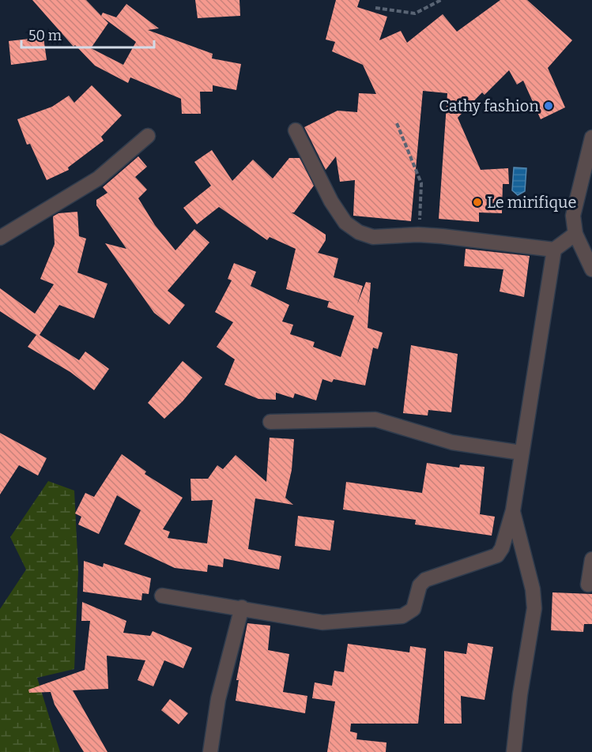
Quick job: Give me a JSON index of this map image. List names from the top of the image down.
{
  "places": ["Cathy fashion", "Le mirifique"],
  "scale_bar": "50 m"
}
